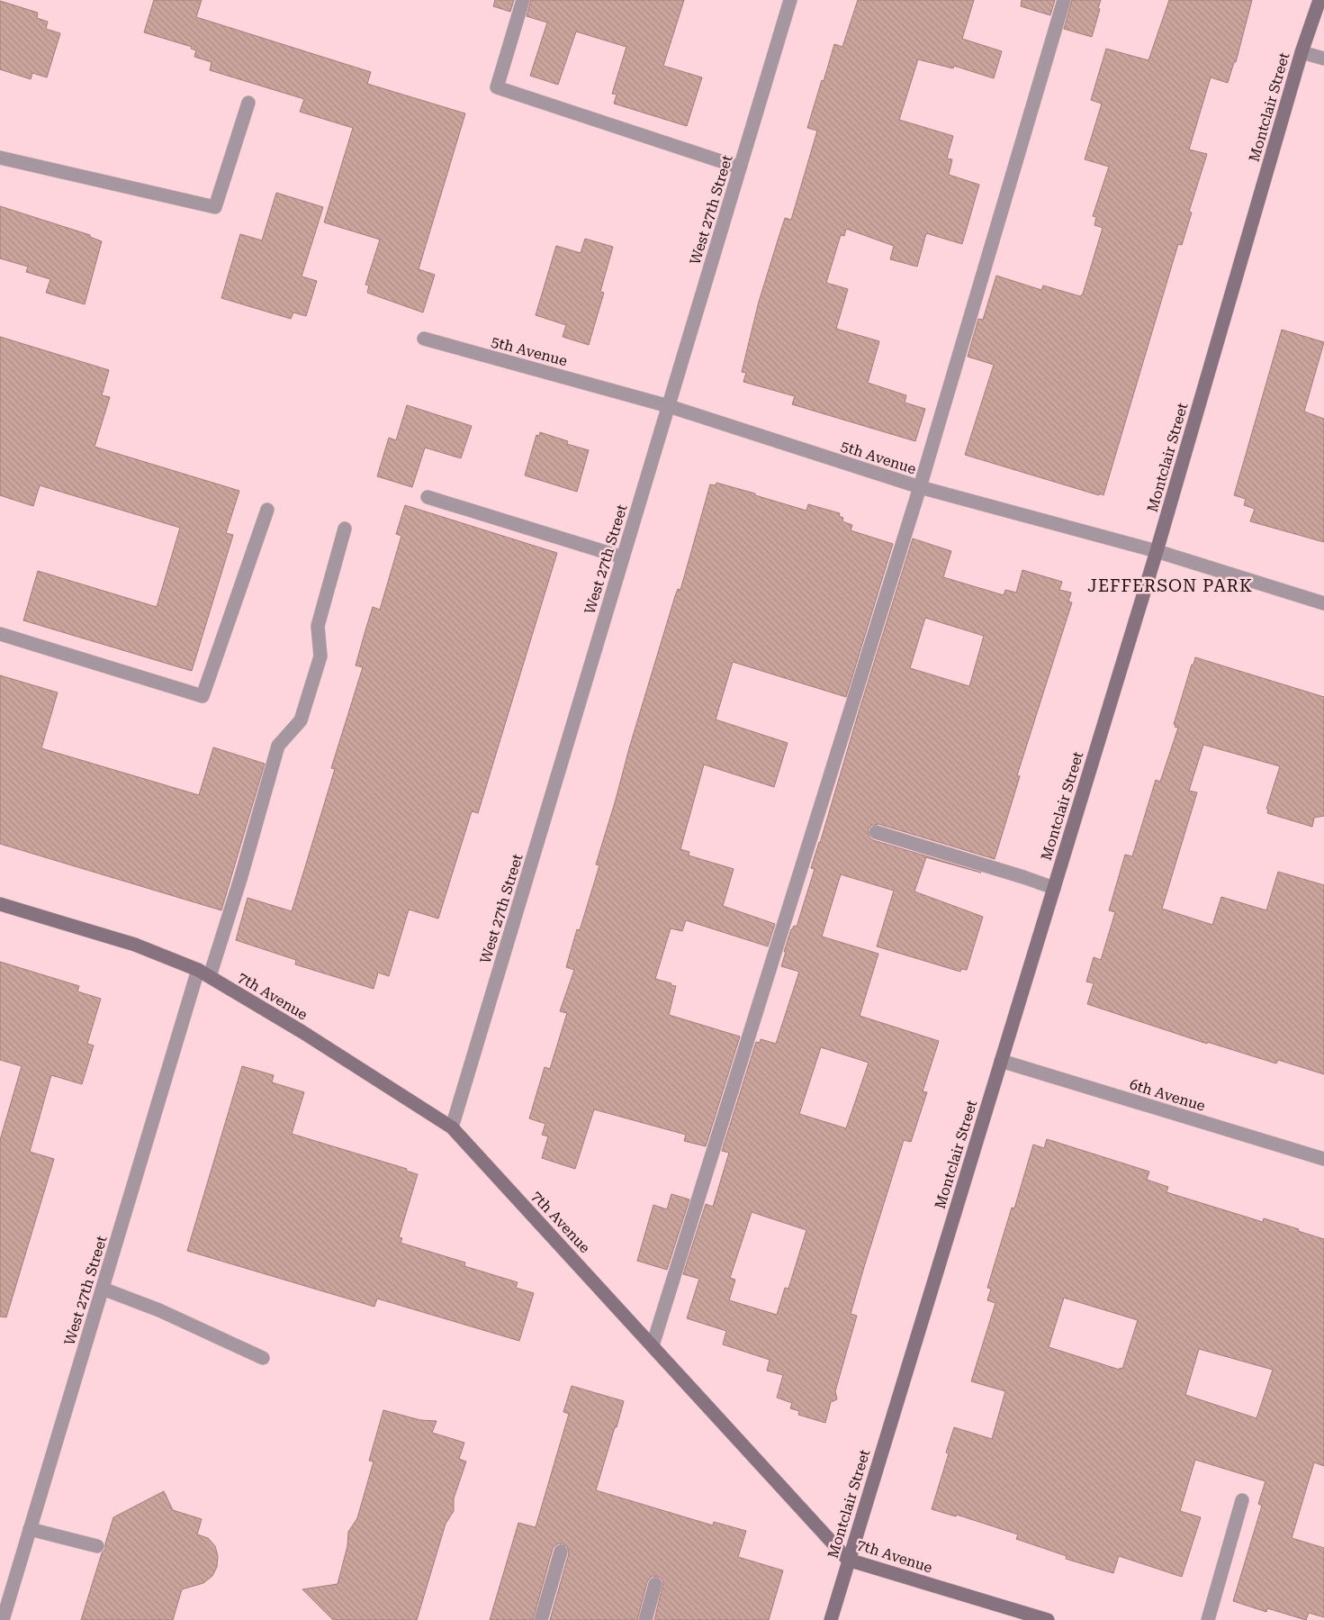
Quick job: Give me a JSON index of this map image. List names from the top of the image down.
{
  "streets": {
    "street": [
      "Montclair Street",
      "West 27th Street",
      "5th Avenue",
      "7th Avenue",
      "6th Avenue"
    ]
  },
  "crossings": [
    ["Montclair Street", "5th Avenue"],
    ["Montclair Street", "7th Avenue"],
    ["Montclair Street", "6th Avenue"],
    ["West 27th Street", "5th Avenue"],
    ["West 27th Street", "7th Avenue"]
  ],
  "districts": ["JEFFERSON PARK"]
}
